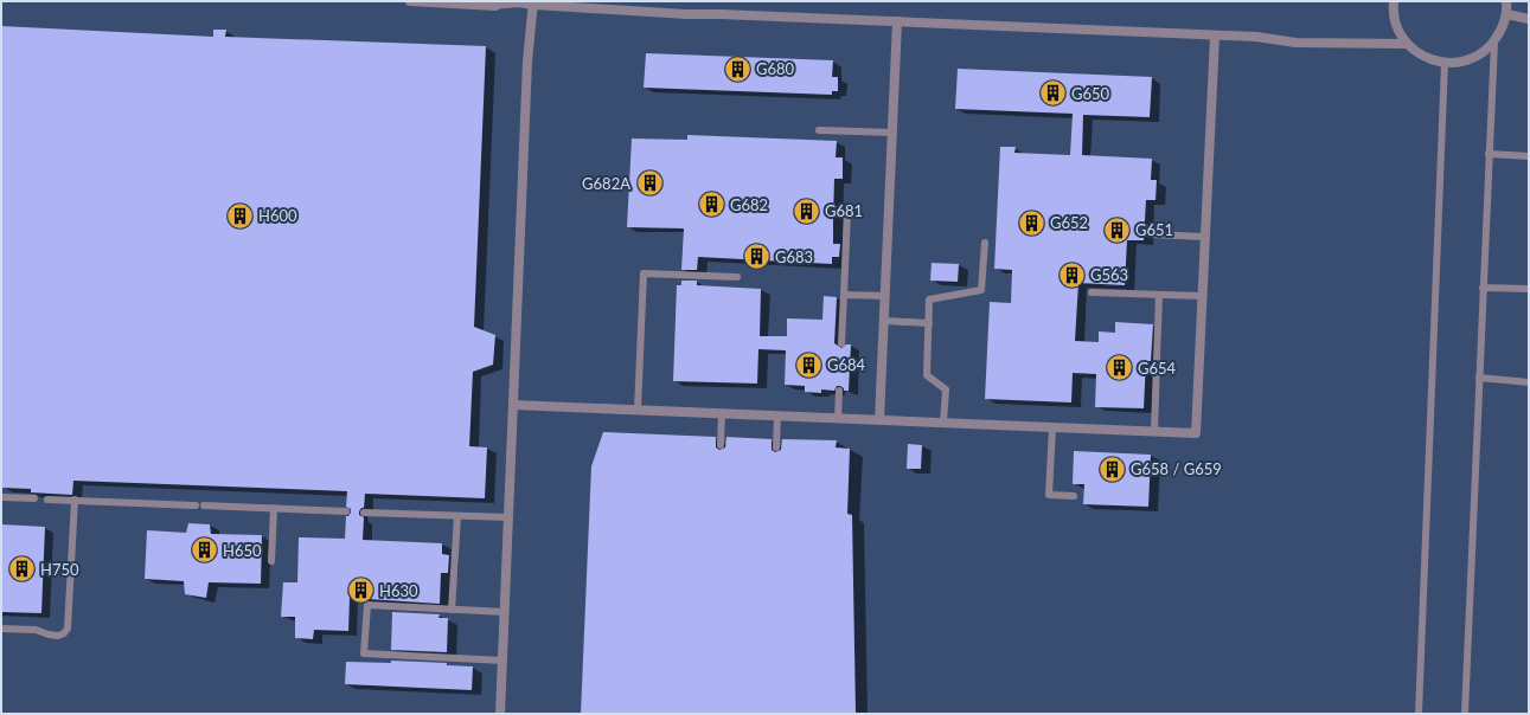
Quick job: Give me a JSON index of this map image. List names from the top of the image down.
{
  "places": {
    "building": [
      "G680",
      "G650",
      "G682A",
      "G682",
      "G681",
      "H600",
      "G652",
      "G651",
      "G683",
      "G563",
      "G684",
      "G654",
      "G658 / G659",
      "H650",
      "H750",
      "H630"
    ]
  }
}
